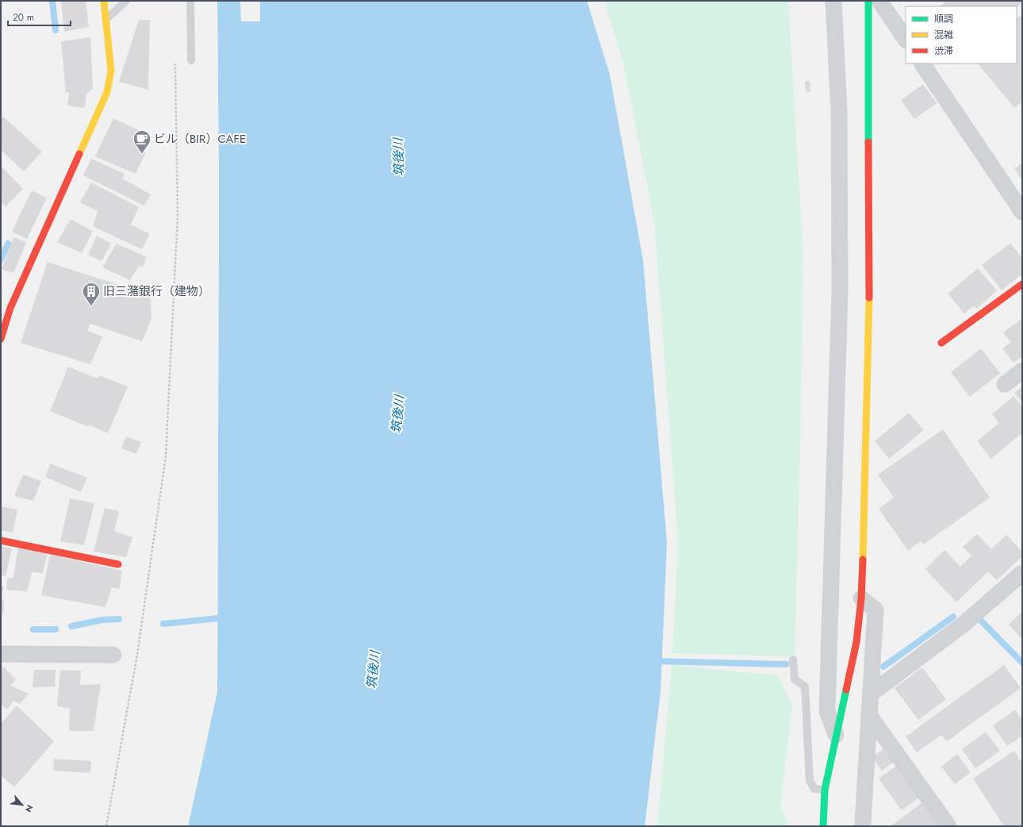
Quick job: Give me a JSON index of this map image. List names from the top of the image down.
{
  "water": ["筑後川"],
  "places": {
    "cafe": ["ビル（BIR）CAFE"],
    "building": ["旧三潴銀行（建物）"]
  },
  "legend": ["順調", "混雑", "渋滞"],
  "scale_bar": "20 m",
  "north": "bottom right"
}
